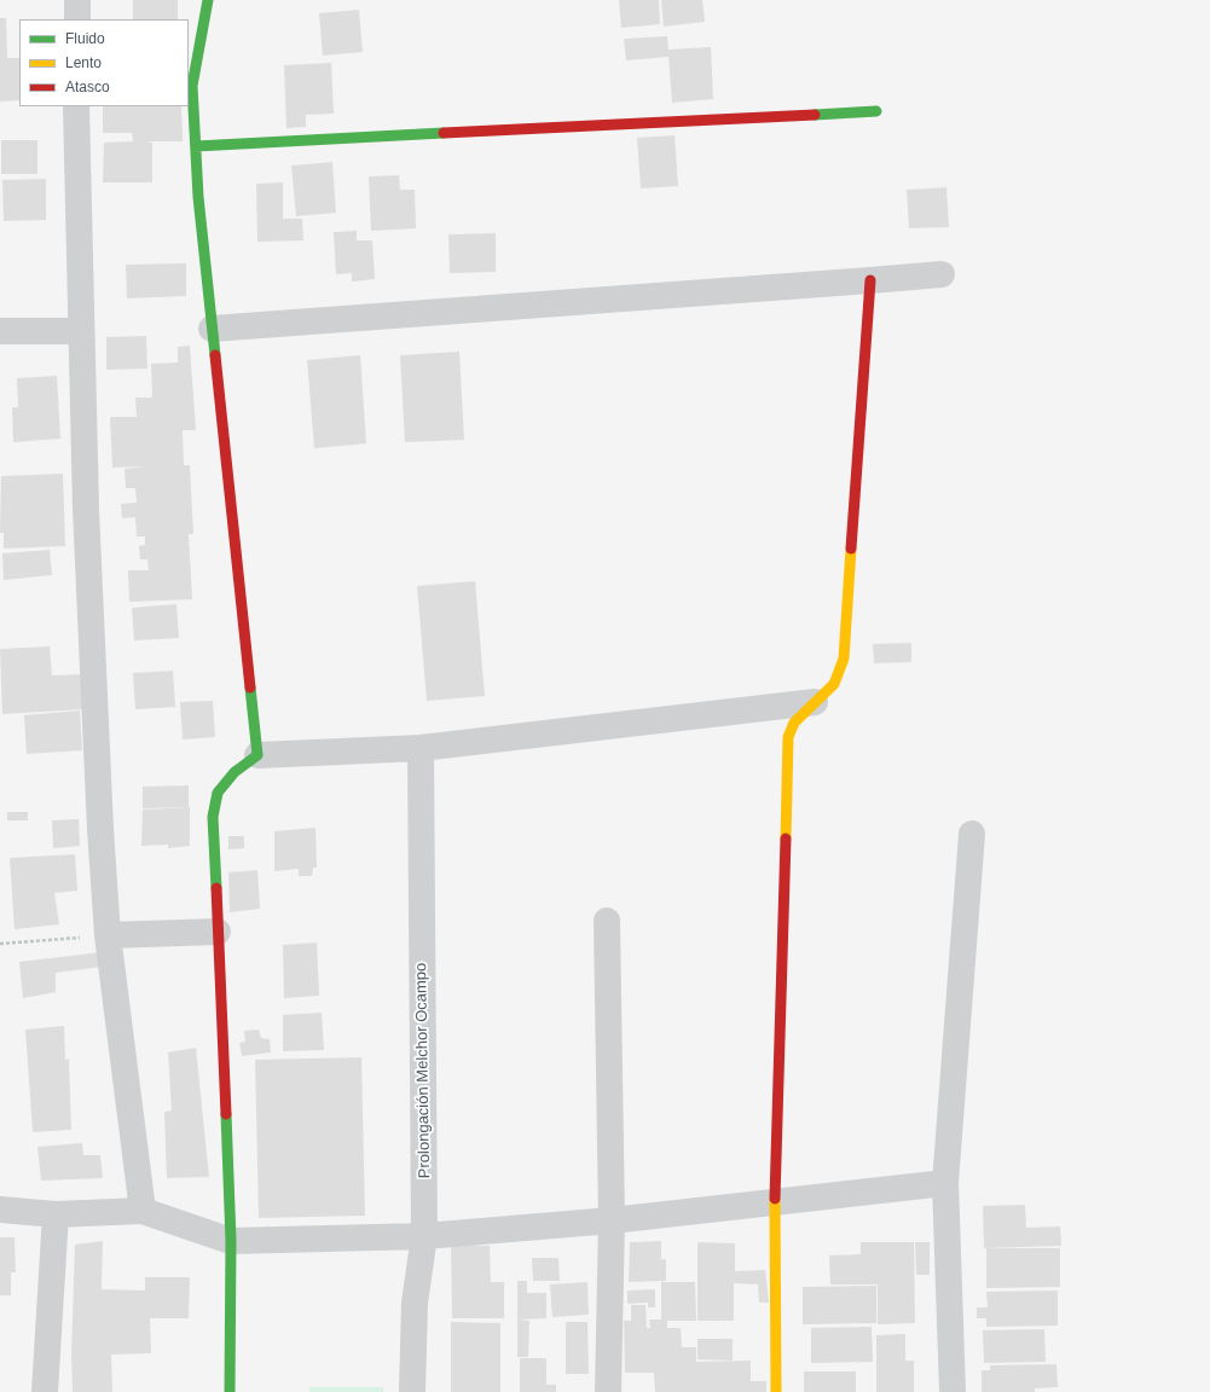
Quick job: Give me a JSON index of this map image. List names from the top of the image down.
{
  "streets": {
    "street": ["Prolongación Melchor Ocampo"]
  },
  "legend": ["Fluido", "Lento", "Atasco"]
}
